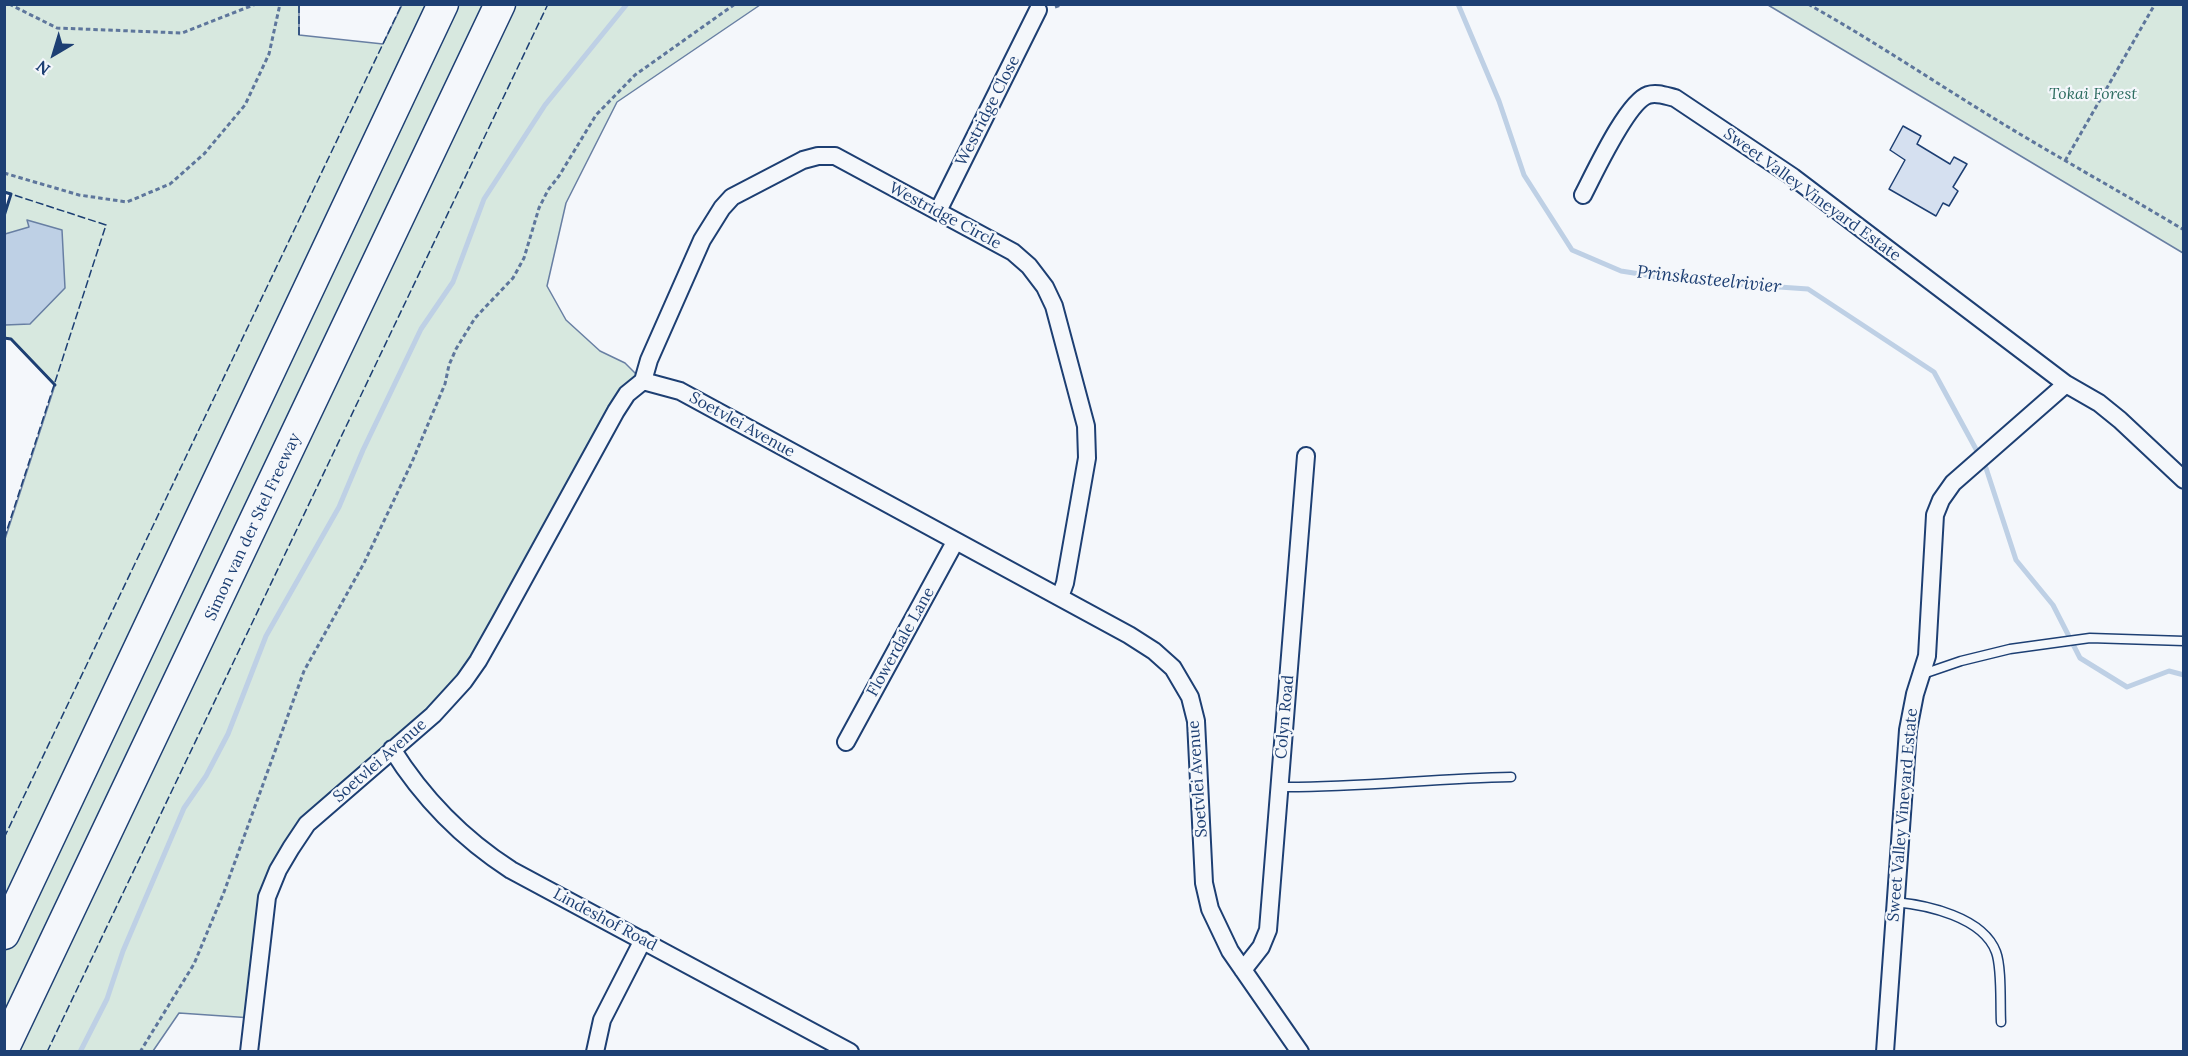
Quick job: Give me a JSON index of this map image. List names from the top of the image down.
{
  "streets": {
    "highway": ["Simon van der Stel Freeway"],
    "street": [
      "Westridge Close",
      "Sweet Valley Vineyard Estate",
      "Westridge Circle",
      "Soetvlei Avenue",
      "Flowerdale Lane",
      "Colyn Road",
      "Lindeshof Road"
    ]
  },
  "crossings": [
    ["Westridge Close", "Westridge Circle"],
    ["Westridge Circle", "Soetvlei Avenue"],
    ["Soetvlei Avenue", "Flowerdale Lane"],
    ["Soetvlei Avenue", "Colyn Road"],
    ["Soetvlei Avenue", "Lindeshof Road"]
  ],
  "water": ["Prinskasteelrivier"],
  "parks": ["Tokai Forest"],
  "north": "bottom left"
}
